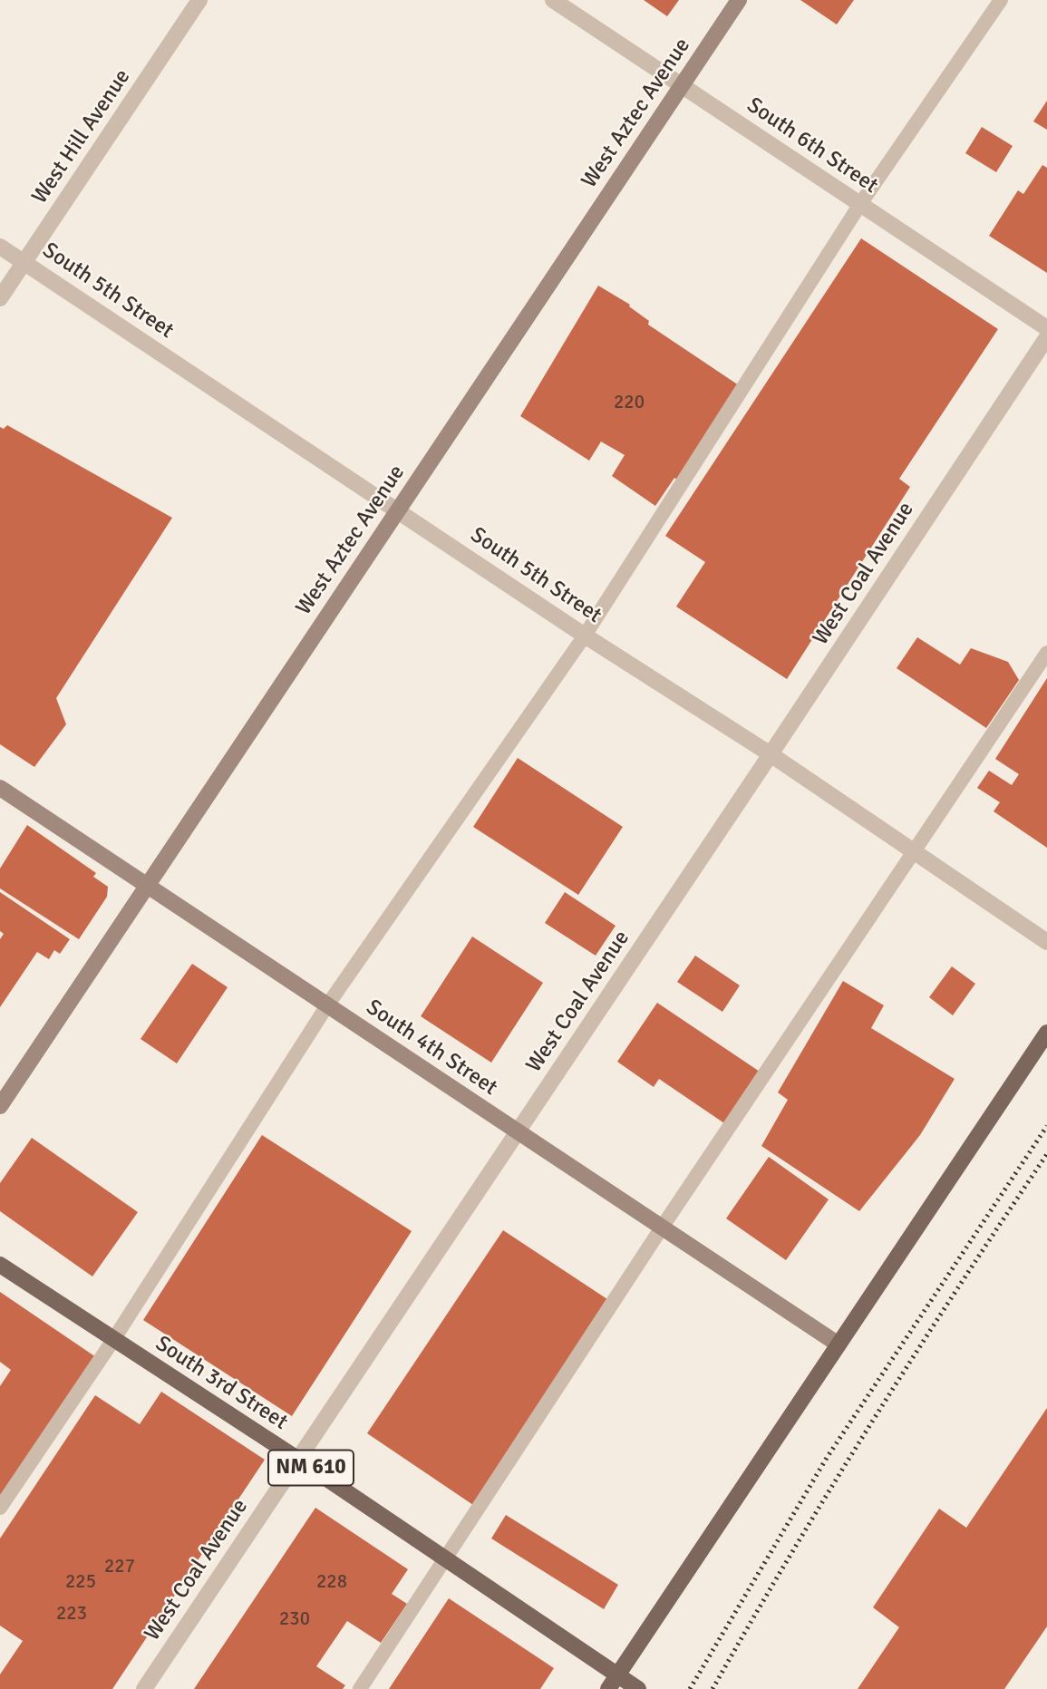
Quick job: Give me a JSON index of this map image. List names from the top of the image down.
{
  "streets": {
    "main road": [
      "West Aztec Avenue",
      "South 4th Street",
      "South 3rd Street",
      "NM 610"
    ],
    "street": [
      "West Hill Avenue",
      "South 6th Street",
      "South 5th Street",
      "West Coal Avenue"
    ]
  },
  "crossings": [
    ["West Aztec Avenue", "South 6th Street"],
    ["West Aztec Avenue", "South 5th Street"],
    ["West Aztec Avenue", "South 4th Street"],
    ["West Hill Avenue", "South 5th Street"],
    ["South 5th Street", "West Coal Avenue"],
    ["West Coal Avenue", "South 4th Street"],
    ["West Coal Avenue", "South 3rd Street"]
  ],
  "house_numbers": [
    "220",
    "227",
    "225",
    "228",
    "223",
    "230"
  ]
}
